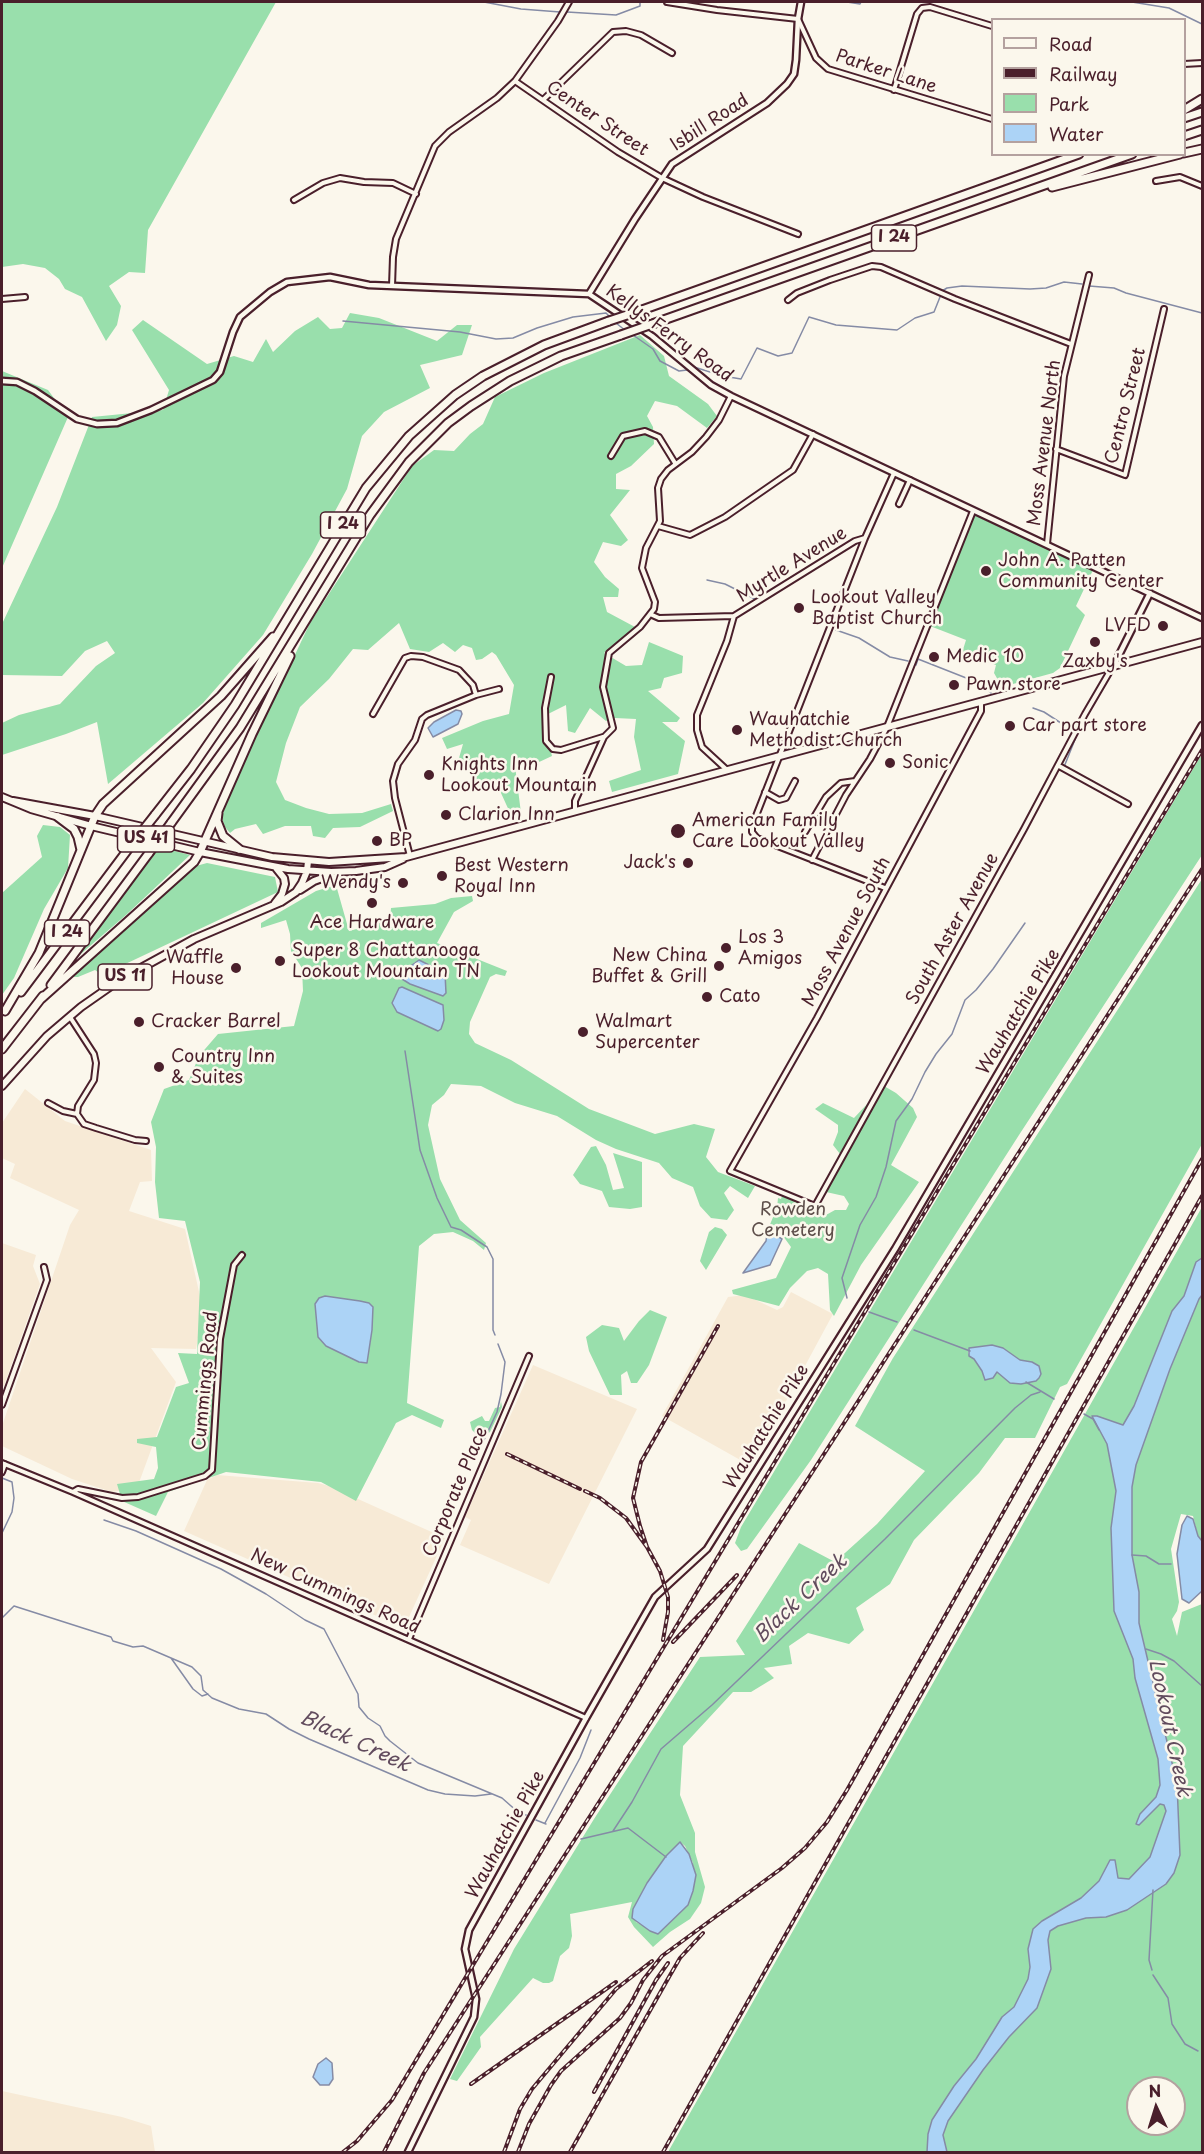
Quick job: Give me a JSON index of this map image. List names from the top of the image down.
{
  "streets": {
    "highway": ["I 24"],
    "main road": ["US 41", "US 11"],
    "street": [
      "Parker Lane",
      "Center Street",
      "Isbill Road",
      "Kellys Ferry Road",
      "Centro Street",
      "Moss Avenue North",
      "Myrtle Avenue",
      "South Aster Avenue",
      "Moss Avenue South",
      "Wauhatchie Pike",
      "Cummings Road",
      "Corporate Place",
      "New Cummings Road"
    ]
  },
  "crossings": [
    ["Parker Lane", "Isbill Road"],
    ["Center Street", "Isbill Road"],
    ["Isbill Road", "Kellys Ferry Road"],
    ["Kellys Ferry Road", "Moss Avenue North"],
    ["Centro Street", "Moss Avenue North"],
    ["US 41", "US 11"],
    ["South Aster Avenue", "Moss Avenue South"],
    ["Wauhatchie Pike", "New Cummings Road"],
    ["Cummings Road", "New Cummings Road"],
    ["Corporate Place", "New Cummings Road"]
  ],
  "water": ["Black Creek", "Lookout Creek"],
  "parks": ["Rowden Cemetery"],
  "places": [
    "John A. Patten Community Center",
    "Lookout Valley Baptist Church",
    "LVFD",
    "Zaxby's",
    "Medic 10",
    "Pawn store",
    "Car part store",
    "Wauhatchie Methodist Church",
    "Sonic",
    "Knights Inn Lookout Mountain",
    "Clarion Inn",
    "American Family Care Lookout Valley",
    "BP",
    "Jack's",
    "Best Western Royal Inn",
    "Wendy's",
    "Ace Hardware",
    "Los 3 Amigos",
    "Super 8 Chattanooga Lookout Mountain TN",
    "New China Buffet & Grill",
    "Waffle House",
    "Cato",
    "Cracker Barrel",
    "Walmart Supercenter",
    "Country Inn & Suites"
  ],
  "legend": [
    "Road",
    "Railway",
    "Park",
    "Water"
  ],
  "north": "top"
}
